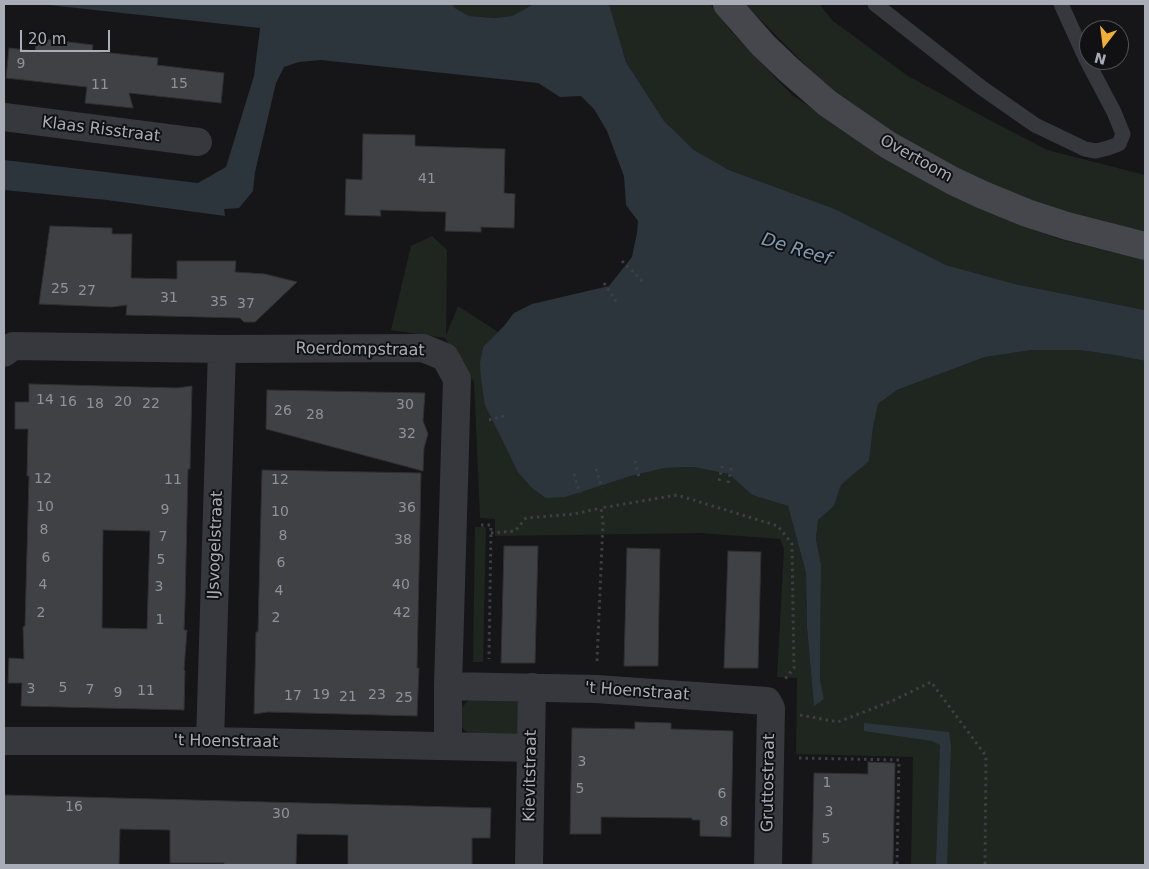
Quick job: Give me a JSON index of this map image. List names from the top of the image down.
{
  "streets": {
    "street": [
      "Klaas Risstraat",
      "Overtoom",
      "Roerdompstraat",
      "IJsvogelstraat",
      "'t Hoenstraat",
      "Kievitstraat",
      "Gruttostraat"
    ]
  },
  "crossings": [
    ["Roerdompstraat", "IJsvogelstraat"],
    ["Roerdompstraat", "'t Hoenstraat"],
    ["IJsvogelstraat", "'t Hoenstraat"],
    ["'t Hoenstraat", "Kievitstraat"],
    ["'t Hoenstraat", "Gruttostraat"]
  ],
  "water": ["De Reef"],
  "house_numbers": [
    "9",
    "15",
    "11",
    "41",
    "25",
    "27",
    "31",
    "35",
    "37",
    "14",
    "16",
    "20",
    "18",
    "22",
    "30",
    "26",
    "28",
    "32",
    "12",
    "11",
    "12",
    "10",
    "36",
    "9",
    "10",
    "8",
    "8",
    "7",
    "38",
    "6",
    "5",
    "6",
    "4",
    "40",
    "3",
    "4",
    "2",
    "42",
    "2",
    "1",
    "5",
    "3",
    "7",
    "11",
    "9",
    "19",
    "23",
    "17",
    "21",
    "25",
    "3",
    "1",
    "5",
    "6",
    "16",
    "3",
    "30",
    "8",
    "5"
  ],
  "scale_bar": "20 m",
  "north": "bottom"
}
